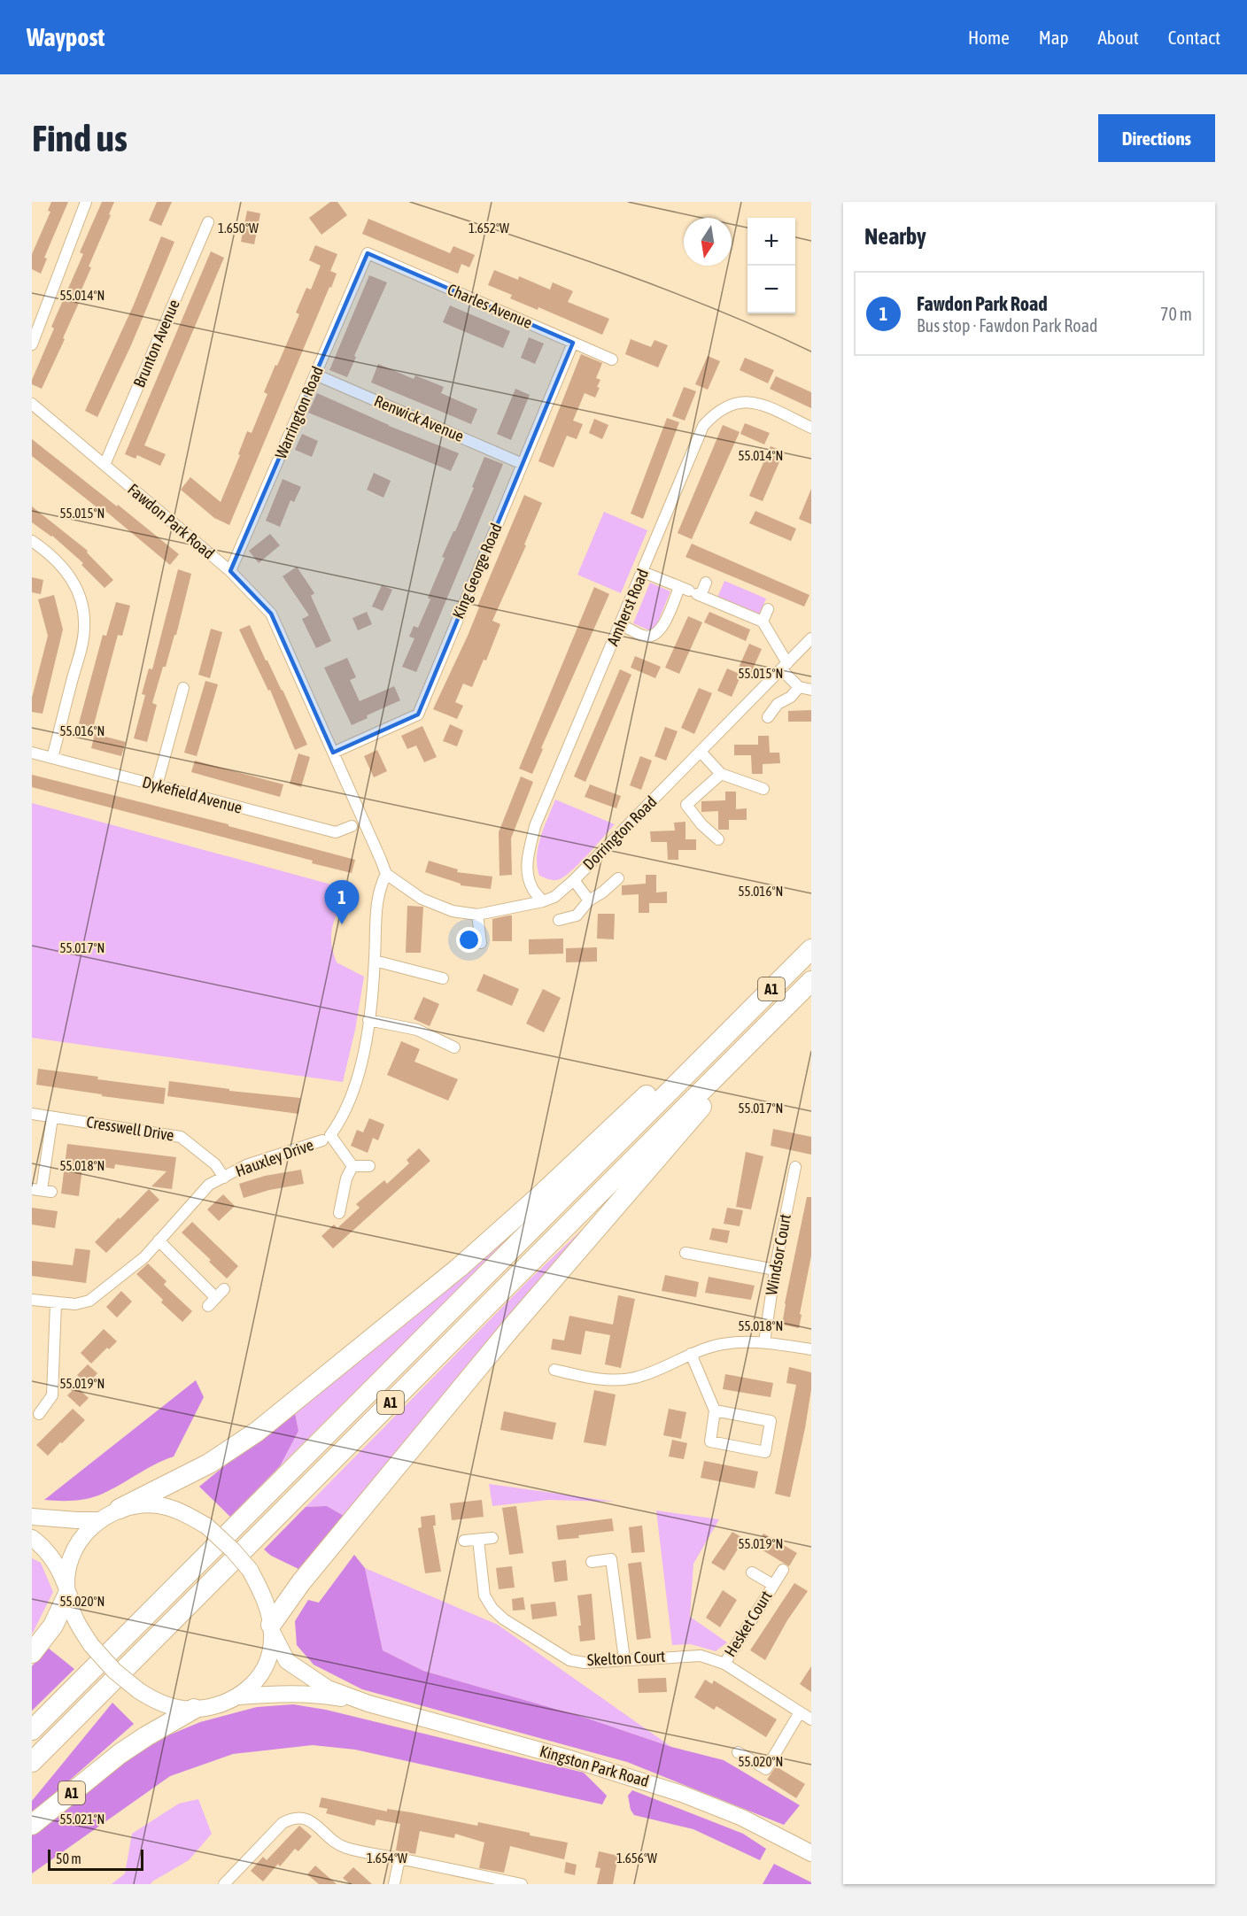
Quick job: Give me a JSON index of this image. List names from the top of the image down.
{
  "streets": {
    "highway": ["A1"],
    "street": [
      "Charles Avenue",
      "Brunton Avenue",
      "Warrington Road",
      "Renwick Avenue",
      "Fawdon Park Road",
      "King George Road",
      "Amherst Road",
      "Dykefield Avenue",
      "Dorrington Road",
      "Cresswell Drive",
      "Hauxley Drive",
      "Windsor Court",
      "Hesket Court",
      "Skelton Court",
      "Kingston Park Road"
    ]
  },
  "crossings": [
    ["Charles Avenue", "Warrington Road"],
    ["Charles Avenue", "King George Road"],
    ["Brunton Avenue", "Fawdon Park Road"],
    ["Warrington Road", "Renwick Avenue"],
    ["Warrington Road", "Fawdon Park Road"],
    ["Renwick Avenue", "King George Road"],
    ["Fawdon Park Road", "King George Road"],
    ["Fawdon Park Road", "Dorrington Road"],
    ["Amherst Road", "Dorrington Road"],
    ["A1", "Kingston Park Road"],
    ["Cresswell Drive", "Hauxley Drive"],
    ["Hesket Court", "Skelton Court"]
  ],
  "scale_bar": "50 m",
  "north": "bottom",
  "page": {
    "header": "Waypost",
    "nav": [
      "Home",
      "Map",
      "About",
      "Contact"
    ],
    "buttons": "Directions",
    "title": "Find us",
    "heading": "Nearby",
    "map_buttons": ["+", "−"],
    "list": [
      {
        "mark": "1",
        "name": "Fawdon Park Road",
        "note": "Bus stop · Fawdon Park Road",
        "value": "70 m"
      }
    ],
    "pins": "1",
    "scale": "50 m"
  },
  "coordinates": [
    "1.650°W",
    "1.652°W",
    "55.014°N",
    "55.015°N",
    "55.016°N",
    "55.017°N",
    "55.018°N",
    "55.019°N",
    "55.020°N",
    "55.021°N",
    "1.654°W",
    "1.656°W"
  ]
}
